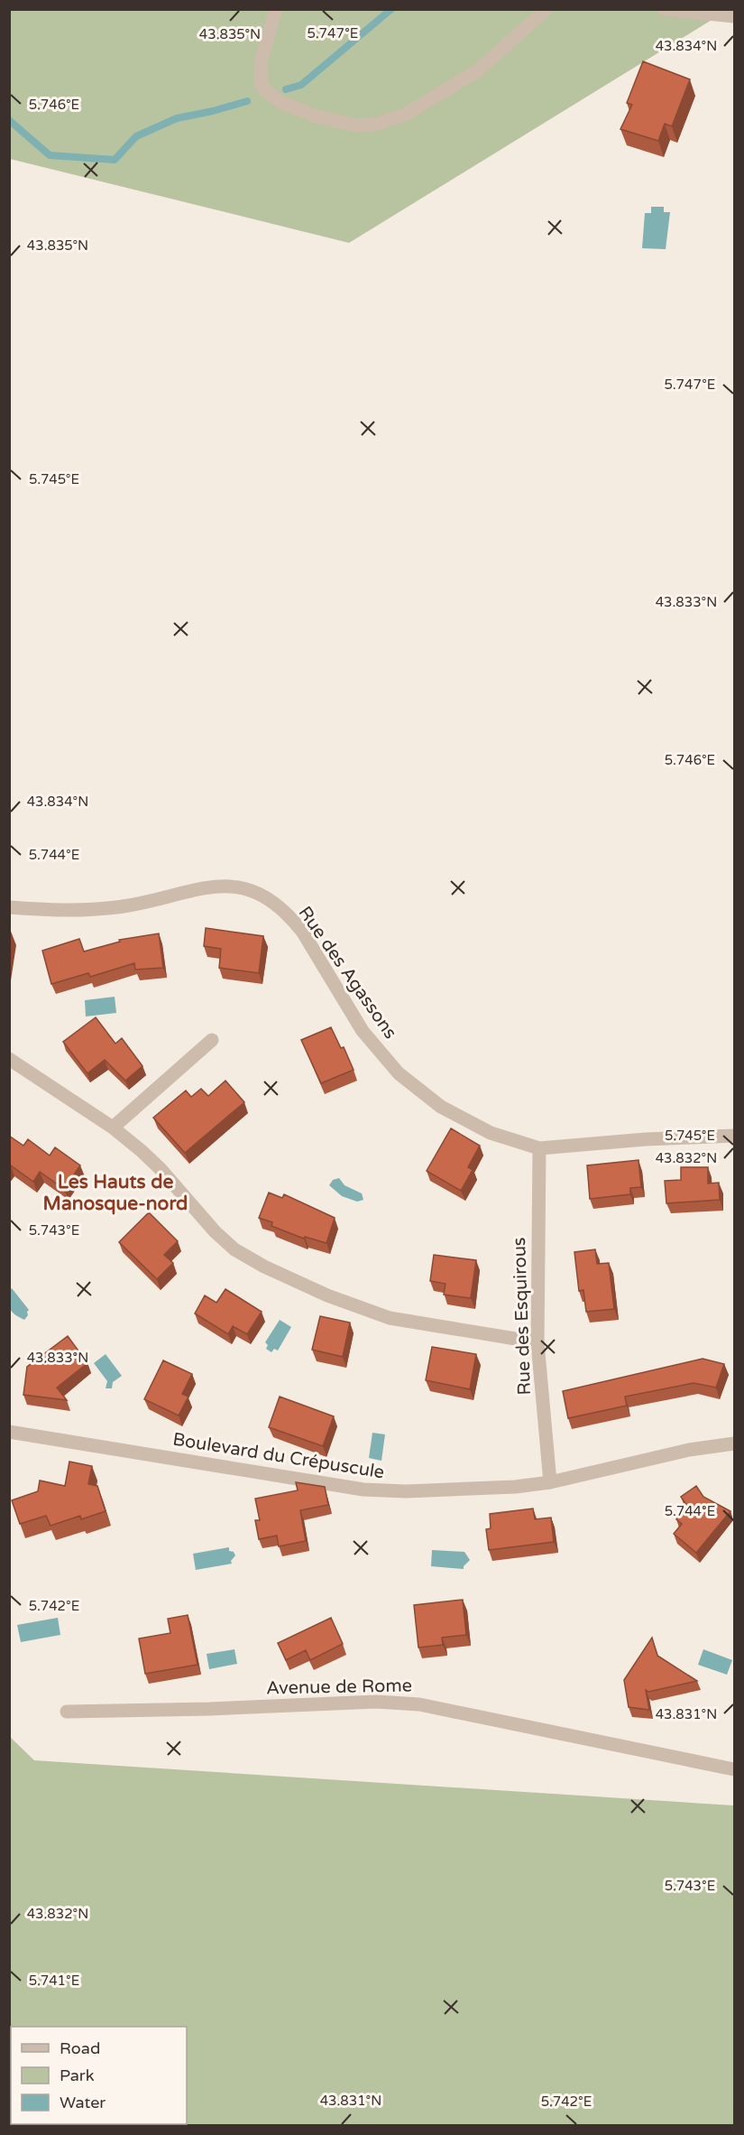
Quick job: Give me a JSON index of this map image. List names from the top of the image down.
{
  "streets": {
    "street": [
      "Rue des Agassons",
      "Rue des Esquirous",
      "Boulevard du Crépuscule",
      "Avenue de Rome"
    ]
  },
  "crossings": [
    ["Rue des Agassons", "Rue des Esquirous"],
    ["Rue des Esquirous", "Boulevard du Crépuscule"]
  ],
  "districts": ["Les Hauts de Manosque-nord"],
  "legend": ["Road", "Park", "Water"],
  "coordinates": [
    "5.747°E",
    "43.835°N",
    "43.834°N",
    "5.746°E",
    "5.745°E",
    "43.833°N",
    "5.744°E",
    "43.832°N",
    "5.743°E",
    "5.742°E",
    "43.831°N",
    "5.741°E"
  ]
}
